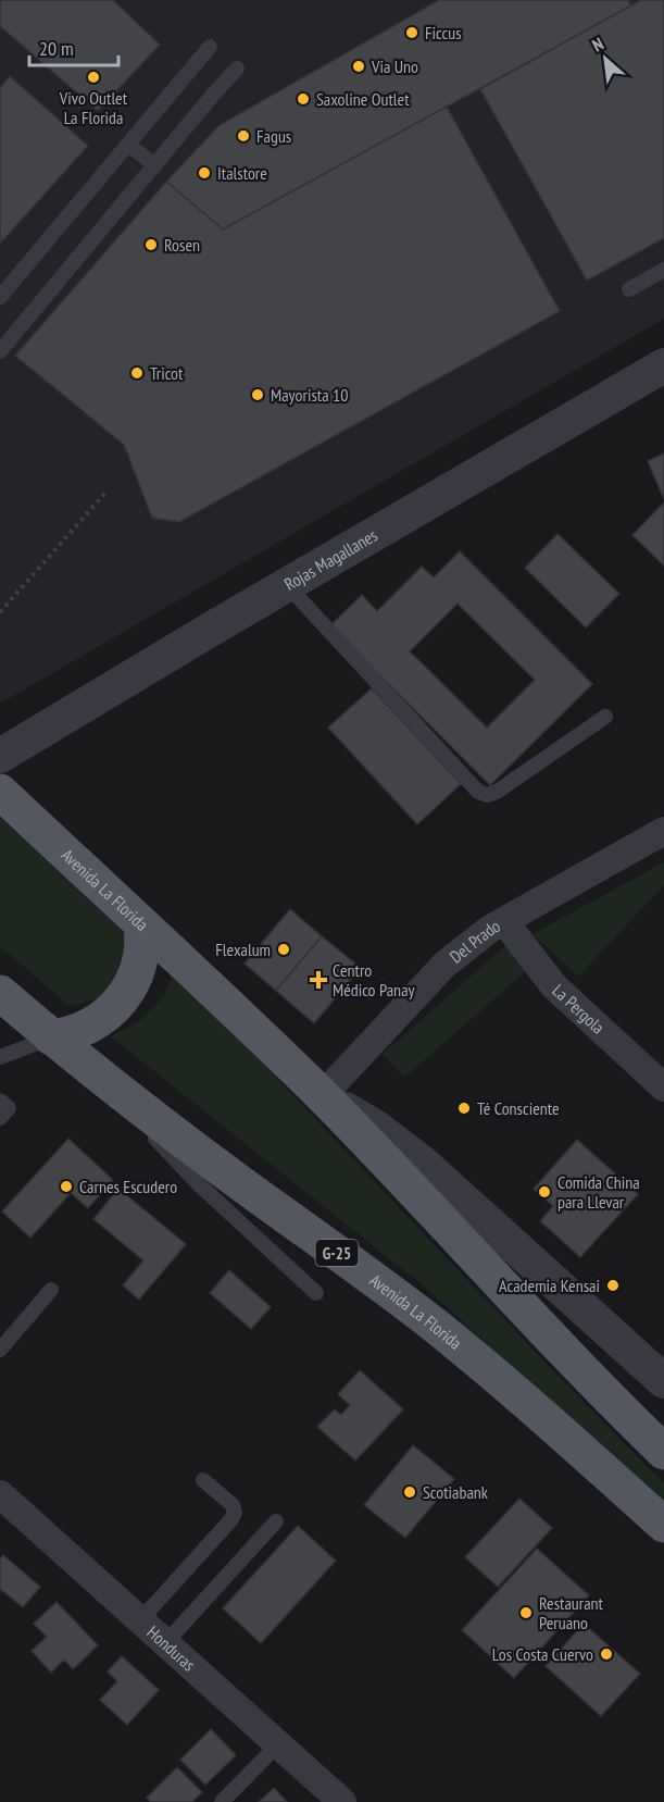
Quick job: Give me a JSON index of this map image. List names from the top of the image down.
{
  "streets": {
    "main road": ["Avenida La Florida", "G-25"],
    "street": [
      "Rojas Magallanes",
      "Del Prado",
      "La Pergola",
      "Honduras"
    ]
  },
  "crossings": [
    ["Avenida La Florida", "Del Prado"],
    ["Del Prado", "La Pergola"]
  ],
  "places": {
    "other": [
      "Ficcus",
      "Via Uno",
      "Vivo Outlet La Florida",
      "Saxoline Outlet",
      "Fagus",
      "Italstore",
      "Rosen",
      "Tricot",
      "Mayorista 10",
      "Flexalum",
      "Té Consciente",
      "Carnes Escudero",
      "Comida China para Llevar",
      "Academia Kensai",
      "Scotiabank",
      "Restaurant Peruano",
      "Los Costa Cuervo"
    ],
    "health": ["Centro Médico Panay"]
  },
  "scale_bar": "20 m",
  "north": "top left"
}
